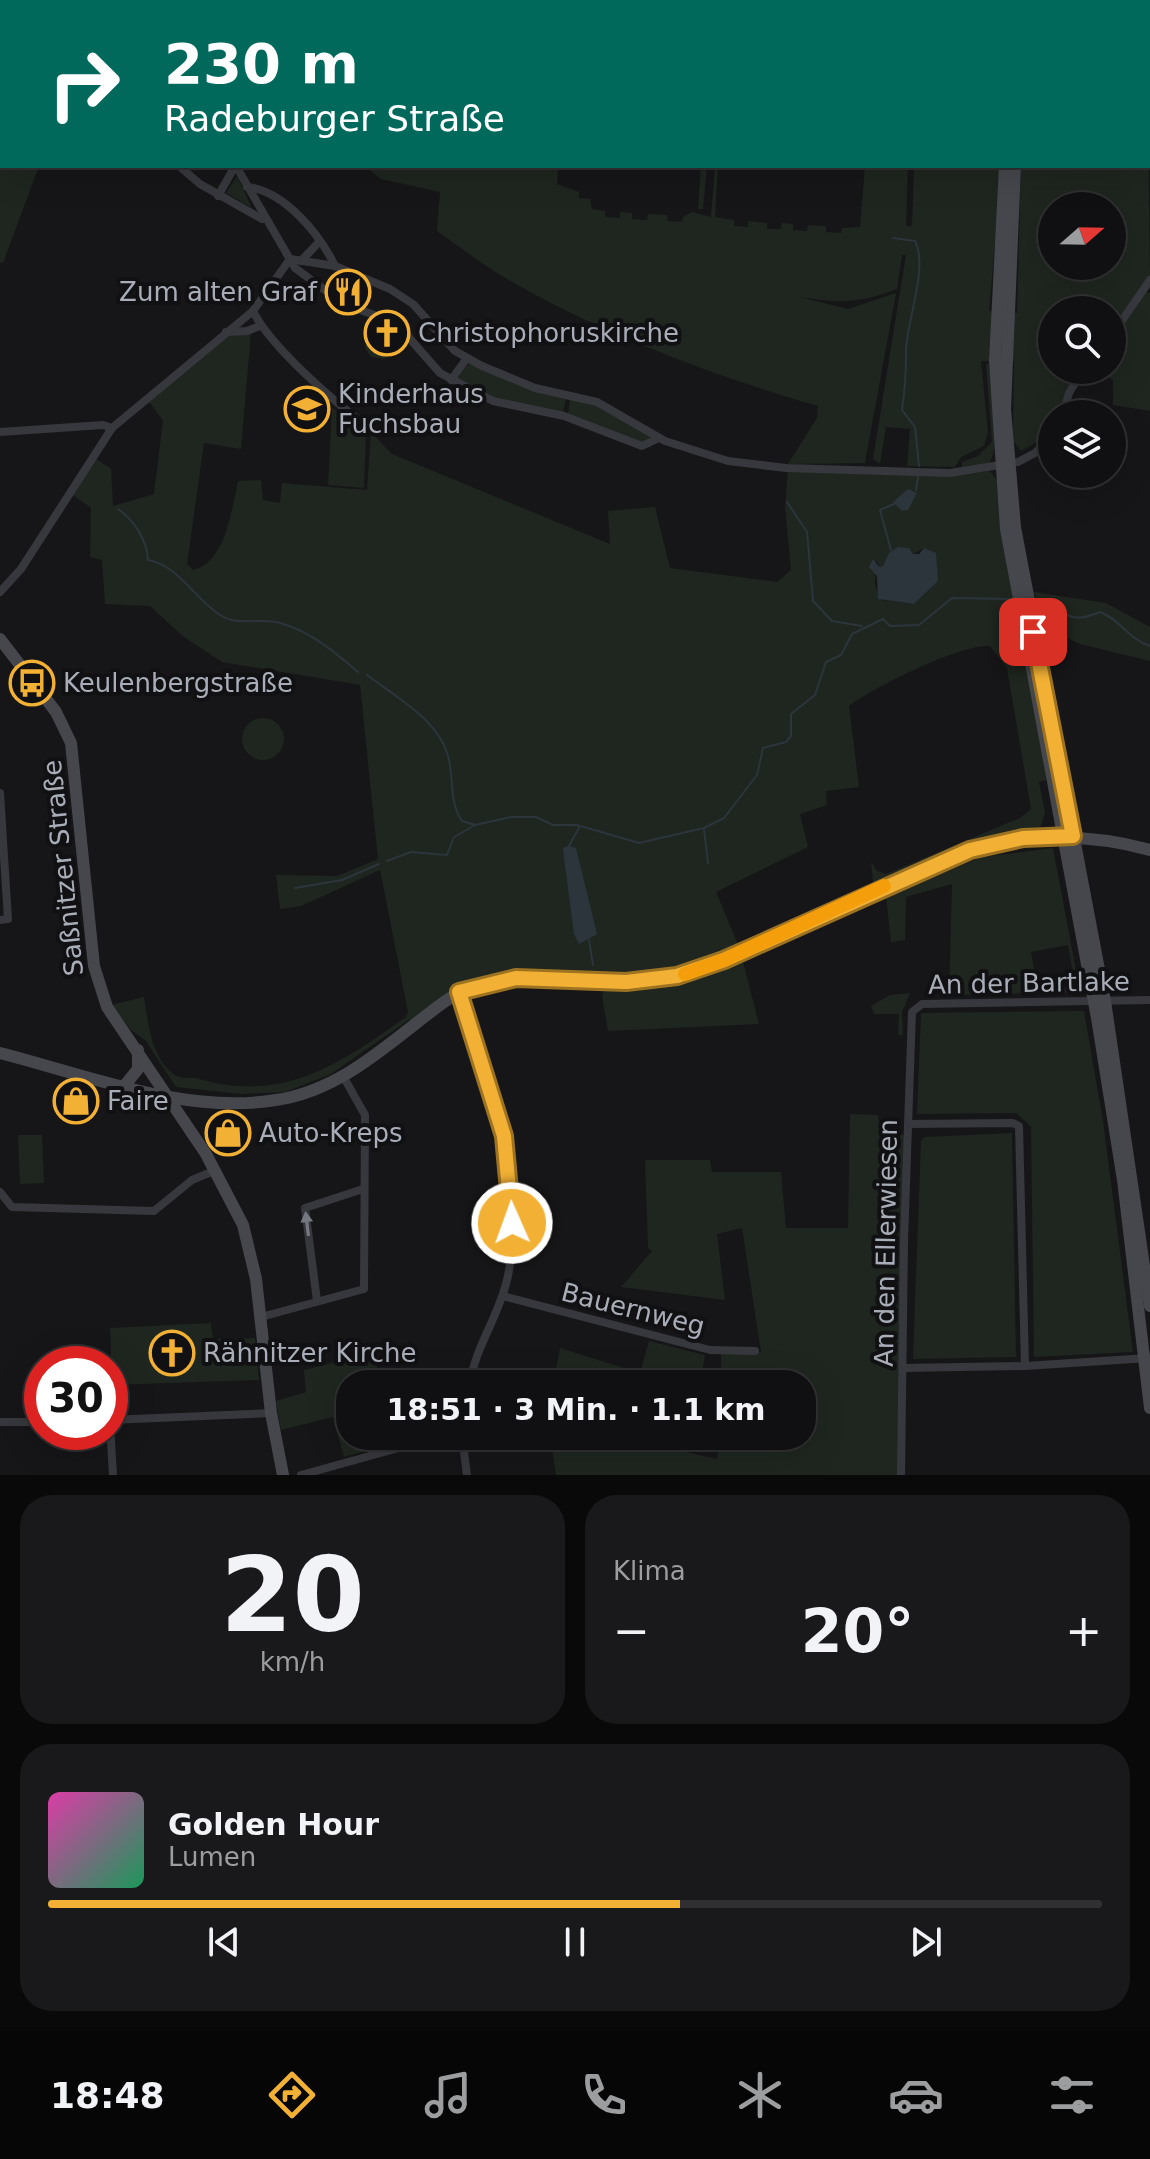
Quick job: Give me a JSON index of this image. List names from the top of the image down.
{
  "streets": {
    "main road": ["Saßnitzer Straße"],
    "street": ["An der Bartlake", "An den Ellerwiesen", "Bauernweg"]
  },
  "crossings": [
    ["An der Bartlake", "An den Ellerwiesen"]
  ],
  "places": {
    "restaurant": ["Zum alten Graf"],
    "church": ["Christophoruskirche", "Rähnitzer Kirche"],
    "school or university": ["Kinderhaus Fuchsbau"],
    "bus stop": ["Keulenbergstraße"],
    "shop": ["Faire", "Auto-Kreps"]
  },
  "north": "right",
  "page": {
    "turn": ["230 m", "Radeburger Straße"],
    "limit": "30",
    "trip": "18:51 · 3 Min. · 1.1 km",
    "tile": [
      ["20", "km/h"],
      "Klima"
    ],
    "heat": ["−", "20°", "+"],
    "song": ["Golden Hour", "Lumen"],
    "tabs": "18:48"
  }
}
